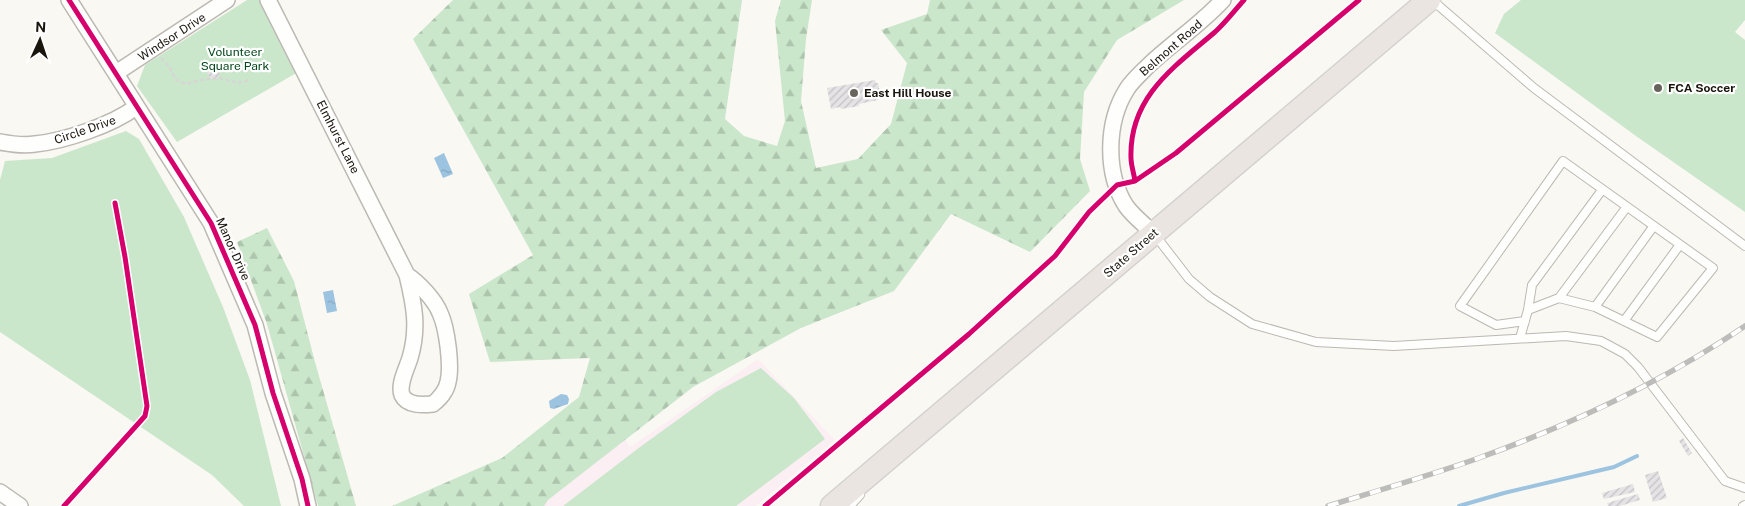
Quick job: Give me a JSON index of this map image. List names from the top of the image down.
{
  "streets": {
    "main road": ["State Street"],
    "street": [
      "Windsor Drive",
      "Belmont Road",
      "Circle Drive",
      "Elmhurst Lane",
      "Manor Drive"
    ]
  },
  "crossings": [
    ["Windsor Drive", "Manor Drive"],
    ["Belmont Road", "State Street"],
    ["Circle Drive", "Manor Drive"]
  ],
  "parks": ["Volunteer Square Park"],
  "places": ["FCA Soccer", "East Hill House"],
  "north": "top"
}
